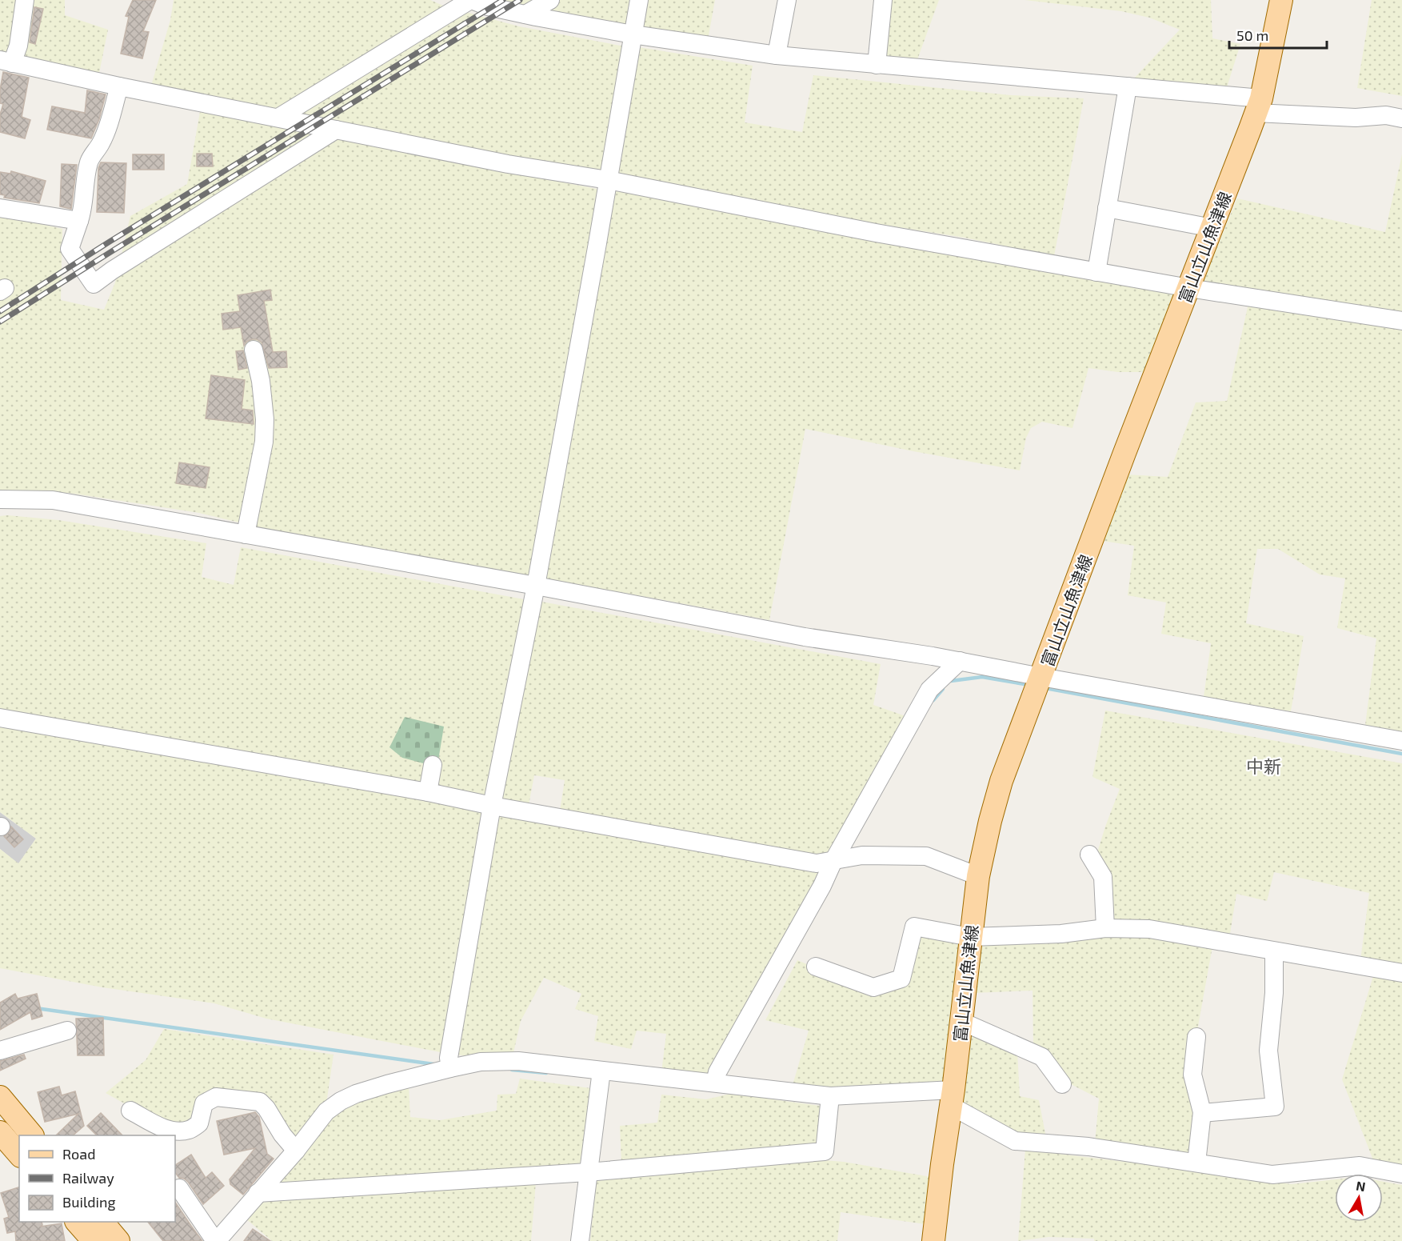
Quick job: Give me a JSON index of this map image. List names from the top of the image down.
{
  "streets": {
    "main road": ["富山立山魚津線"]
  },
  "districts": ["中新"],
  "legend": ["Road", "Railway", "Building"],
  "scale_bar": "50 m",
  "north": "top"
}
